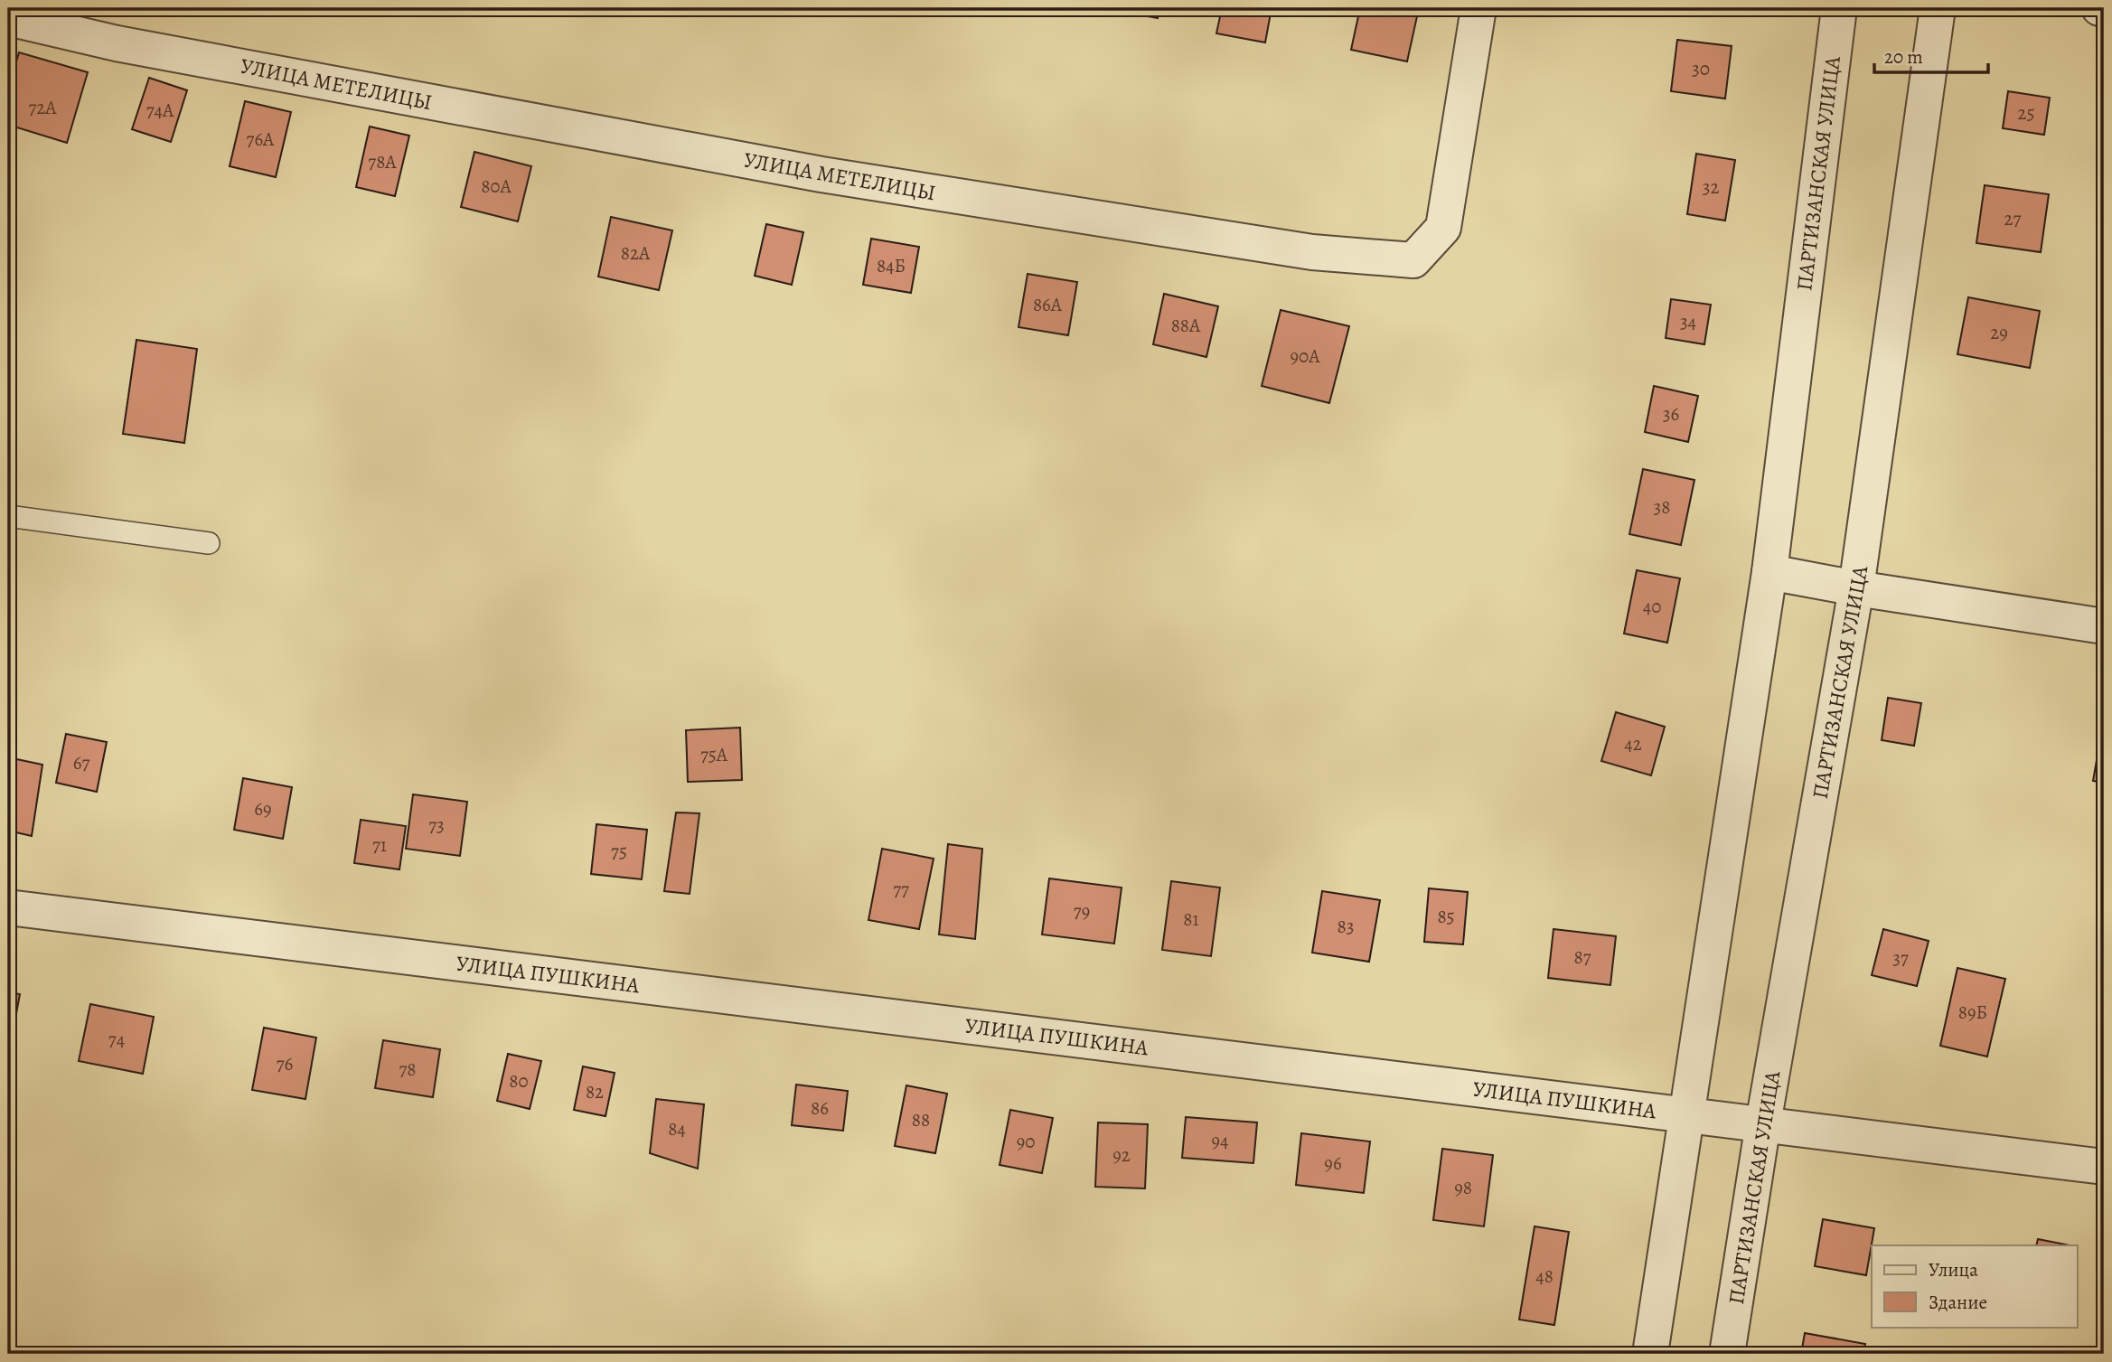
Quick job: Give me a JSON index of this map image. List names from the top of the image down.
{
  "streets": {
    "street": ["УЛИЦА МЕТЕЛИЦЫ", "ПАРТИЗАНСКАЯ УЛИЦА", "УЛИЦА ПУШКИНА"]
  },
  "crossings": [
    ["ПАРТИЗАНСКАЯ УЛИЦА", "УЛИЦА ПУШКИНА"]
  ],
  "house_numbers": [
    "30",
    "72А",
    "74А",
    "25",
    "76А",
    "78А",
    "80А",
    "32",
    "27",
    "82А",
    "84Б",
    "86А",
    "34",
    "88А",
    "29",
    "90А",
    "36",
    "38",
    "40",
    "42",
    "75А",
    "67",
    "69",
    "73",
    "71",
    "75",
    "77",
    "79",
    "85",
    "81",
    "83",
    "87",
    "37",
    "89Б",
    "74",
    "76",
    "78",
    "80",
    "82",
    "86",
    "88",
    "84",
    "94",
    "90",
    "92",
    "96",
    "98",
    "48"
  ],
  "legend": ["Улица", "Здание"],
  "scale_bar": "20 m"
}
